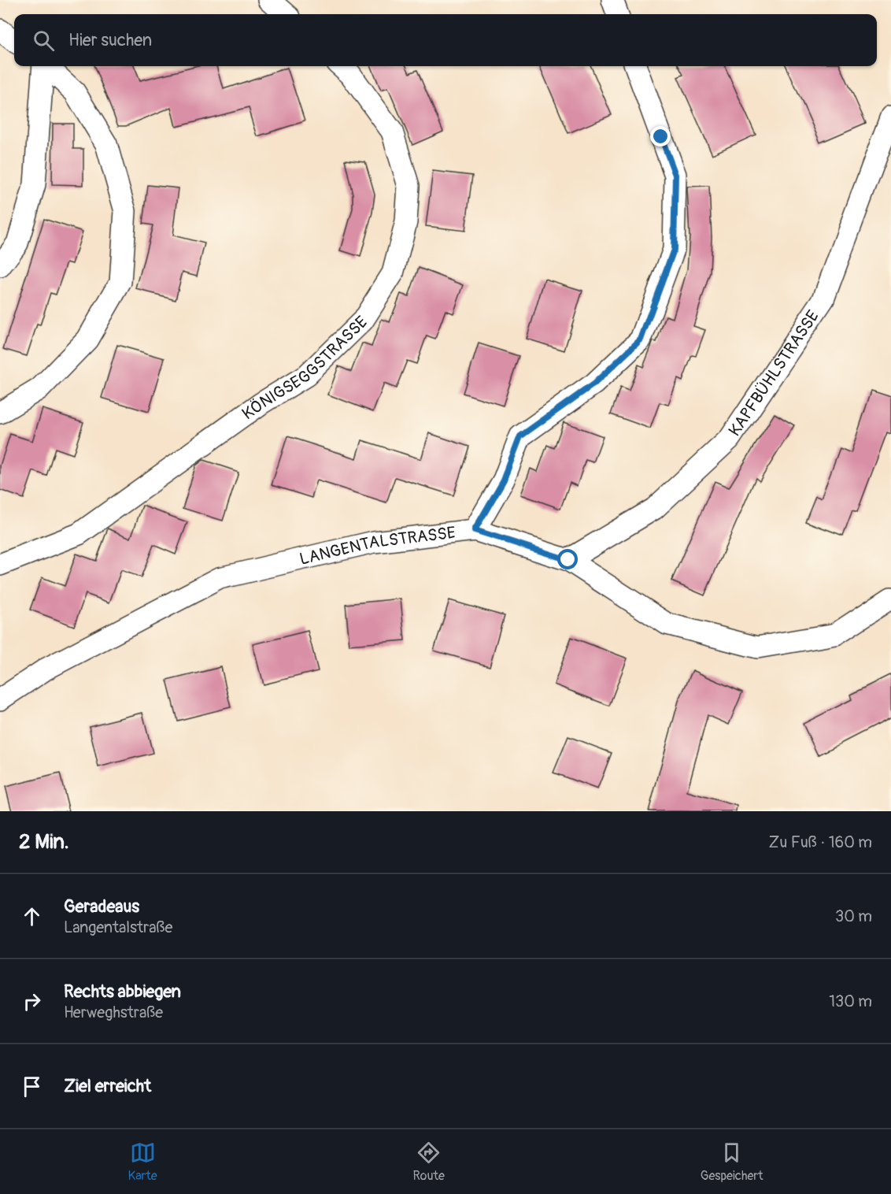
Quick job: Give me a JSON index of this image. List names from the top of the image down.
{
  "streets": {
    "street": ["KÖNIGSEGGSTRASSE", "KAPFBÜHLSTRASSE", "LANGENTALSTRASSE"]
  },
  "crossings": [
    ["KAPFBÜHLSTRASSE", "LANGENTALSTRASSE"]
  ],
  "page": {
    "search": "Hier suchen",
    "heading": ["2 Min.", "Zu Fuß · 160 m"],
    "list": [
      ["Geradeaus", "Langentalstraße", "30 m"],
      ["Rechts abbiegen", "Herweghstraße", "130 m"],
      "Ziel erreicht"
    ],
    "nav": ["Karte", "Route", "Gespeichert"]
  }
}
